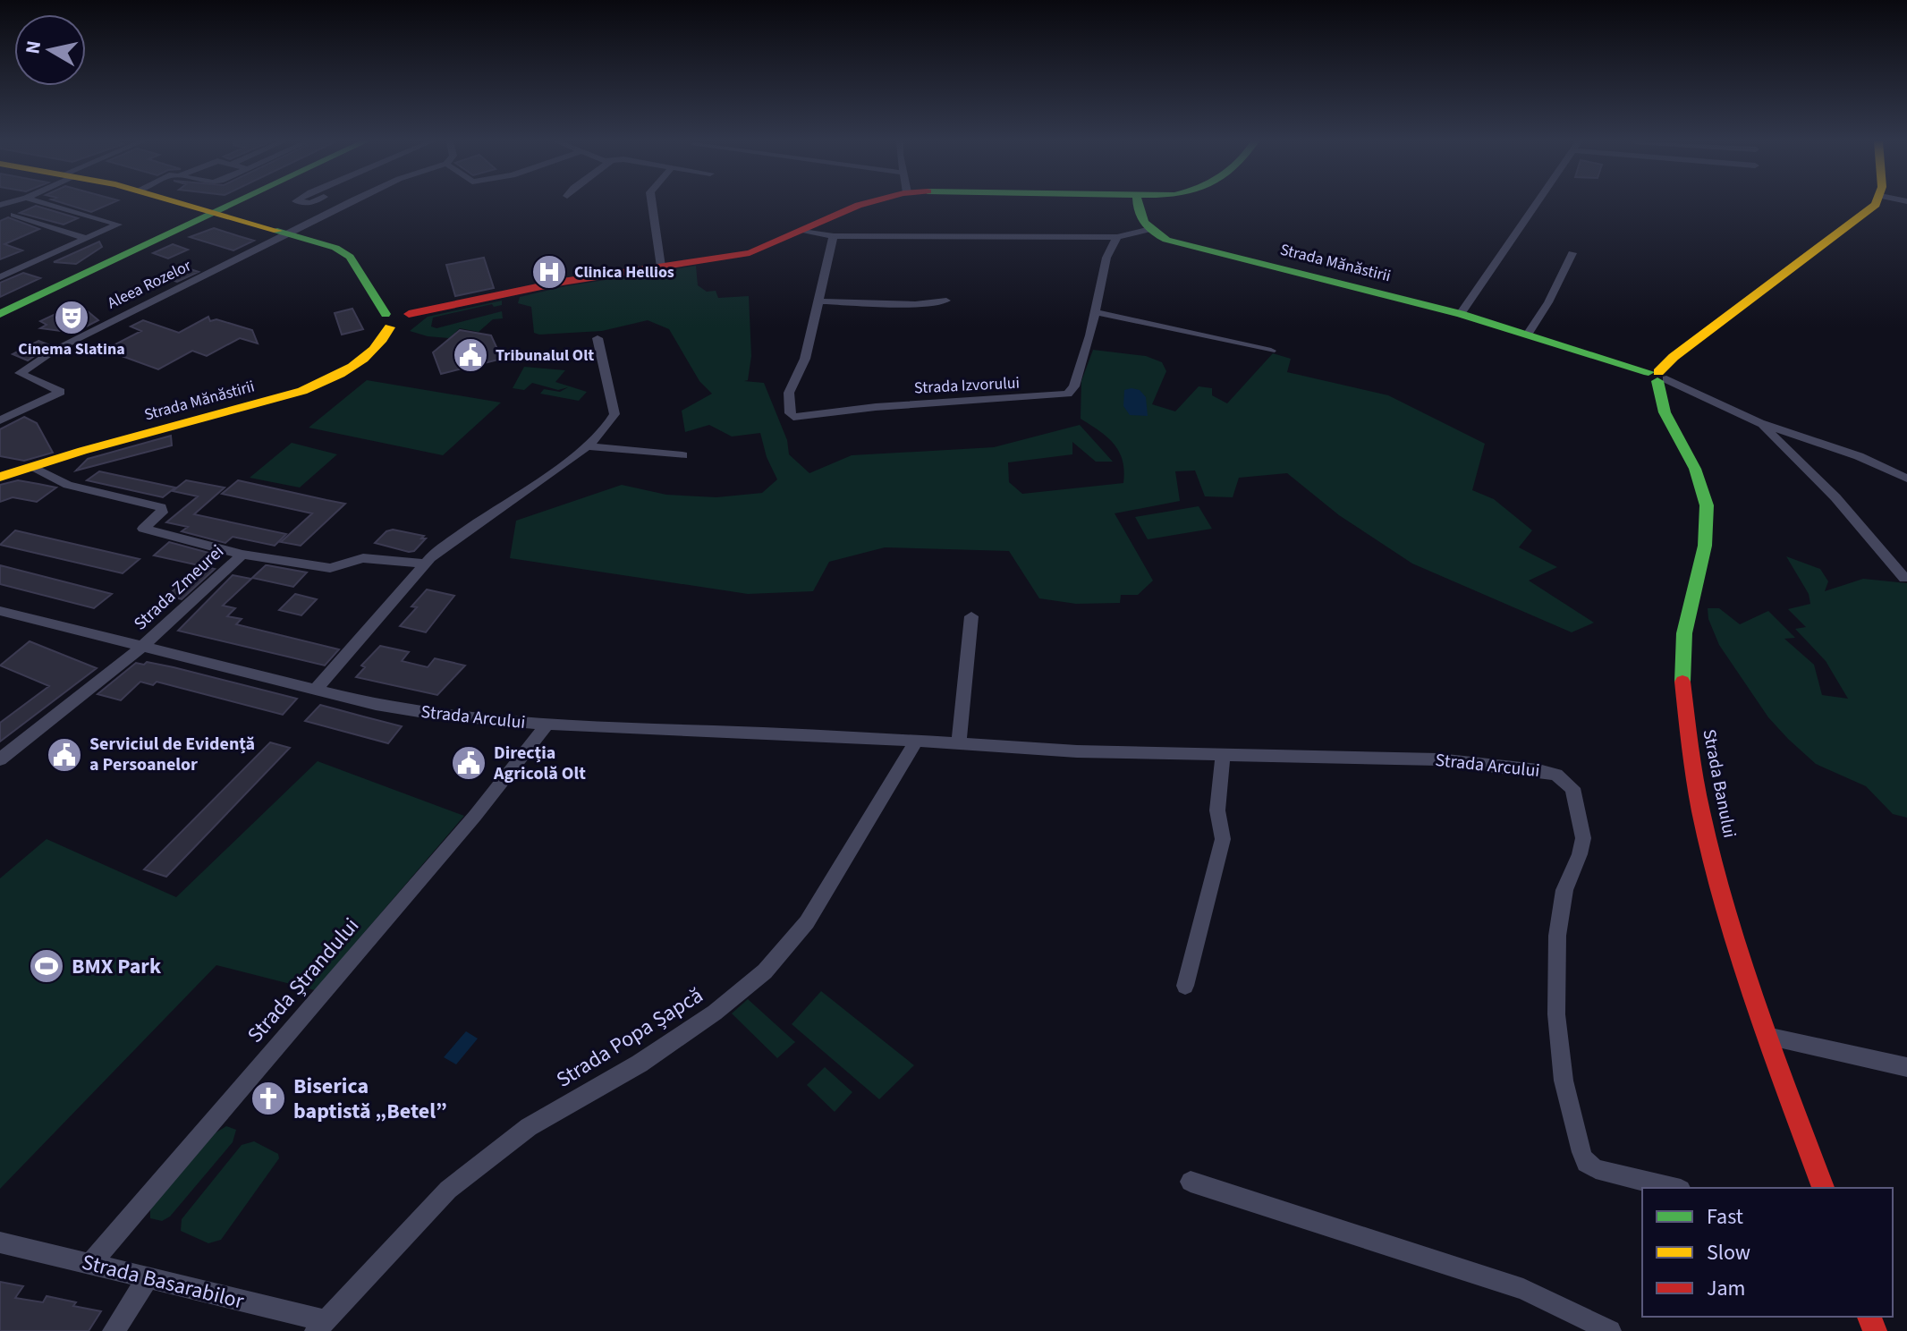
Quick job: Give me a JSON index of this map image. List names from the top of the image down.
{
  "streets": {
    "street": [
      "Strada Mănăstirii",
      "Aleea Rozelor",
      "Strada Izvorului",
      "Strada Zmeurei",
      "Strada Arcului",
      "Strada Banului",
      "Strada Ștrandului",
      "Strada Popa Șapcă",
      "Strada Basarabilor"
    ]
  },
  "crossings": [
    ["Strada Mănăstirii", "Strada Zmeurei"],
    ["Strada Mănăstirii", "Strada Banului"],
    ["Strada Zmeurei", "Strada Arcului"],
    ["Strada Arcului", "Strada Ștrandului"],
    ["Strada Arcului", "Strada Popa Șapcă"],
    ["Strada Ștrandului", "Strada Basarabilor"],
    ["Strada Popa Șapcă", "Strada Basarabilor"]
  ],
  "places": {
    "hospital": ["Clinica Hellios"],
    "theatre": ["Cinema Slatina"],
    "public building": ["Tribunalul Olt", "Serviciul de Evidență a Persoanelor", "Direcția Agricolă Olt"],
    "sports": ["BMX Park"],
    "church": ["Biserica baptistă „Betel”"]
  },
  "legend": ["Fast", "Slow", "Jam"],
  "north": "left"
}
